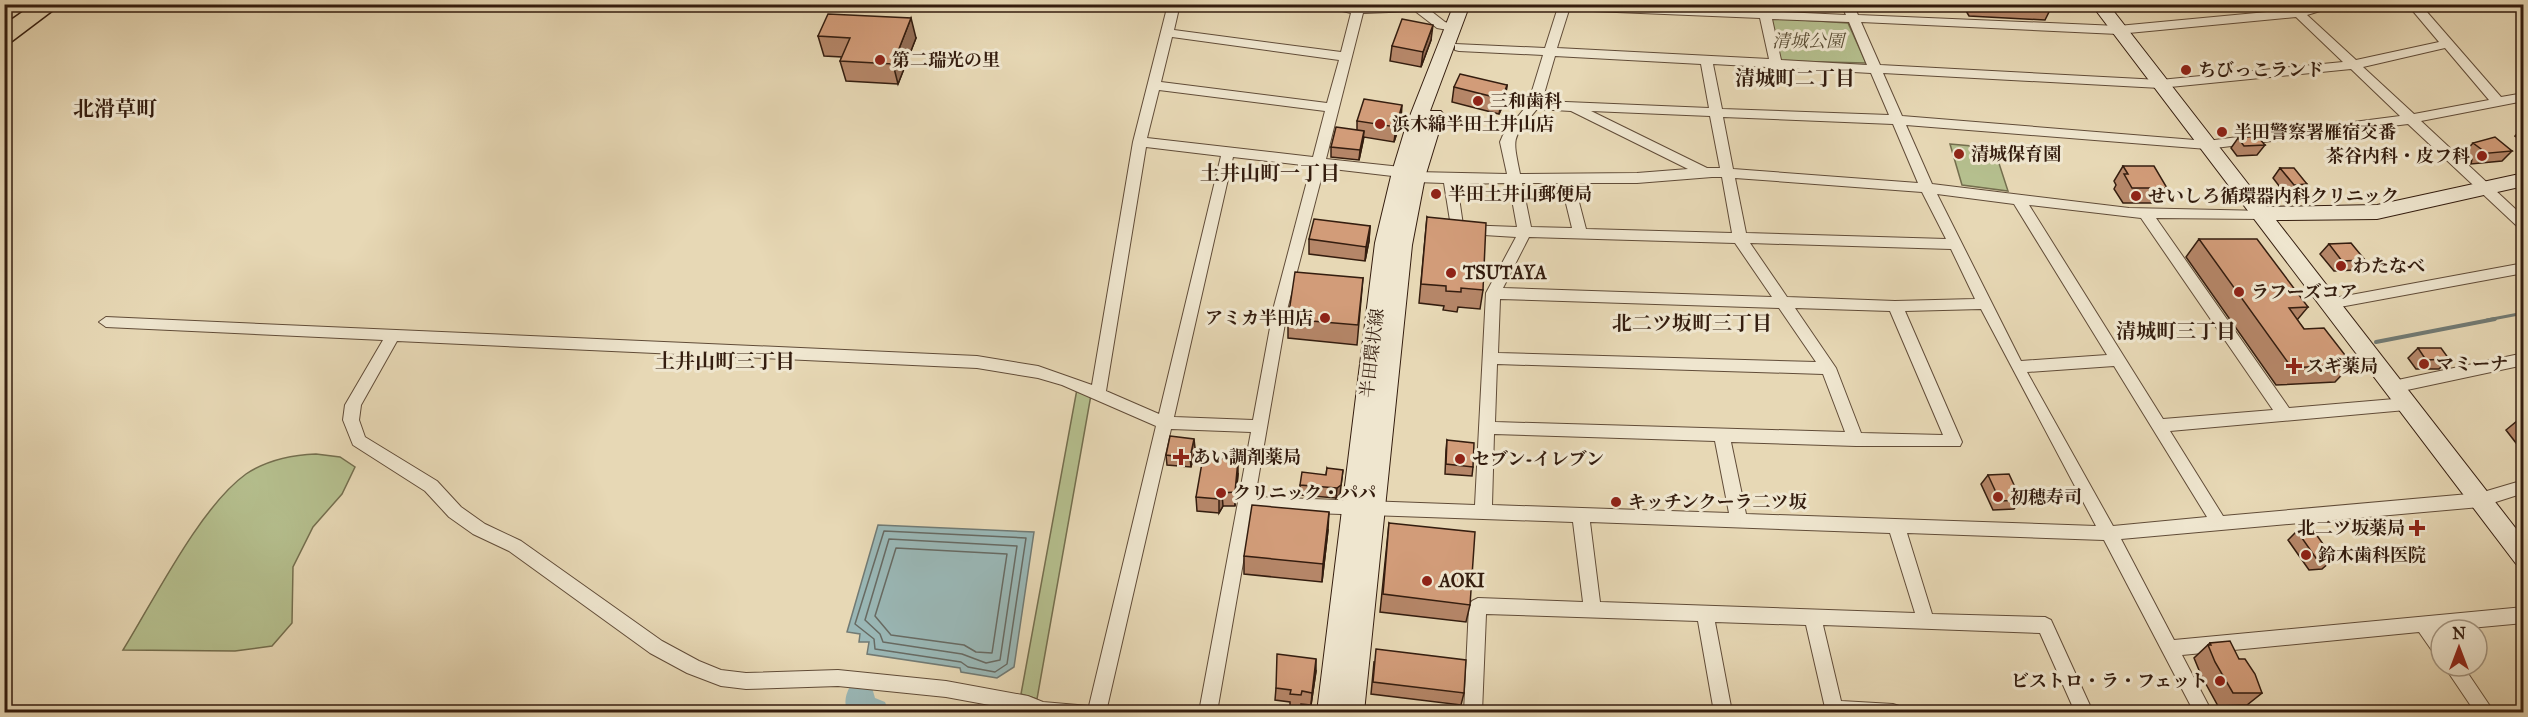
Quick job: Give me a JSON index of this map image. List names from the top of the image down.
{
  "streets": {
    "main road": ["半田環状線"]
  },
  "districts": [
    "清城町二丁目",
    "北滑草町",
    "土井山町一丁目",
    "北二ツ坂町三丁目",
    "清城町三丁目",
    "土井山町三丁目"
  ],
  "parks": ["清城公園"],
  "places": {
    "other": [
      "第二瑞光の里",
      "ちびっこランド",
      "三和歯科",
      "浜木綿半田土井山店",
      "半田警察署雁宿交番",
      "清城保育園",
      "茶谷内科・皮フ科",
      "半田土井山郵便局",
      "せいしろ循環器内科クリニック",
      "わたなべ",
      "TSUTAYA",
      "ラフーズコア",
      "アミカ半田店",
      "マミーナ",
      "セブン-イレブン",
      "クリニック・パパ",
      "初穂寿司",
      "キッチンクーラ二ツ坂",
      "鈴木歯科医院",
      "AOKI",
      "ビストロ・ラ・フェット"
    ],
    "health": ["スギ薬局", "あい調剤薬局", "北二ツ坂薬局"]
  },
  "north": "top"
}
